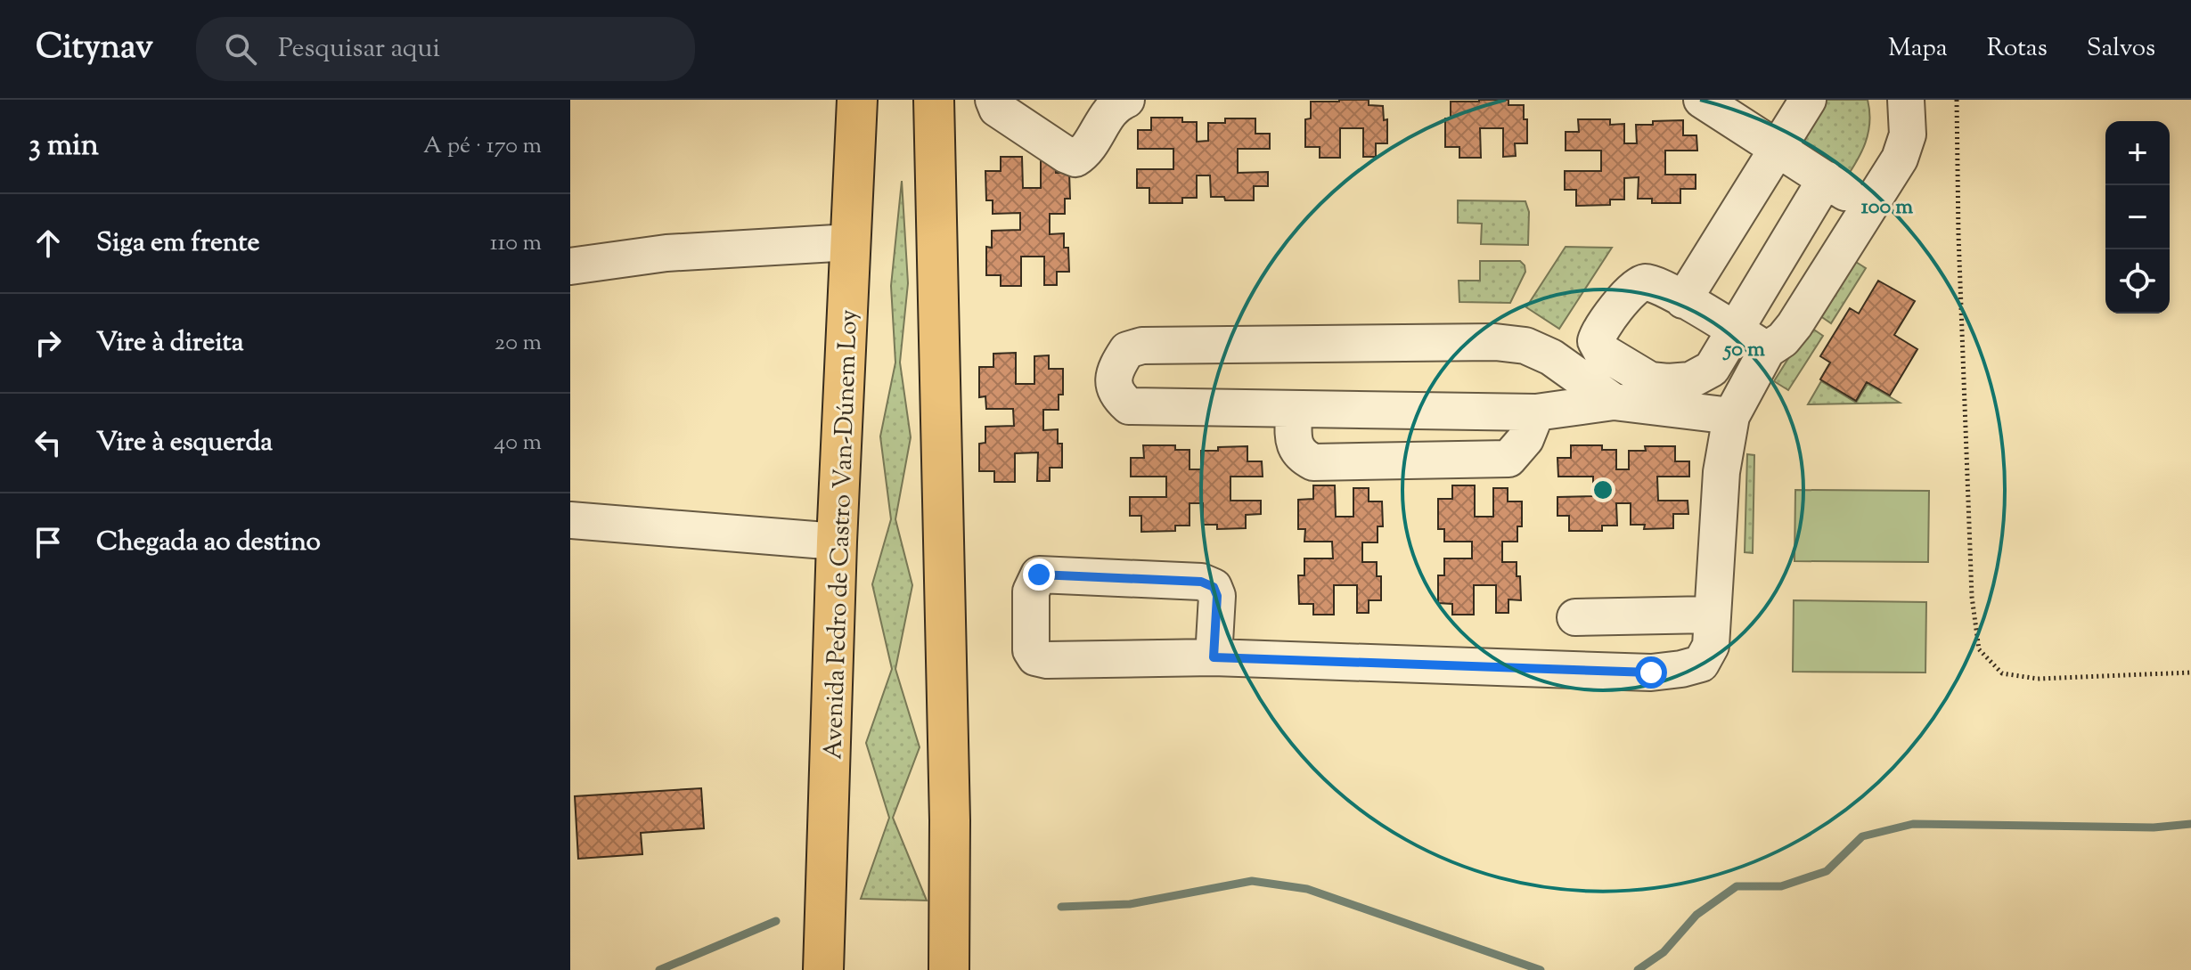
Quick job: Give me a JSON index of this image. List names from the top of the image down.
{
  "streets": {
    "highway": ["Avenida Pedro de Castro Van-Dúnem Loy"]
  },
  "page": {
    "header": "Citynav",
    "search": "Pesquisar aqui",
    "nav": ["Mapa", "Rotas", "Salvos"],
    "heading": ["3 min", "A pé · 170 m"],
    "map_buttons": ["+", "−"],
    "list": [
      ["Siga em frente", "110 m"],
      ["Vire à direita", "20 m"],
      ["Vire à esquerda", "40 m"],
      "Chegada ao destino"
    ]
  },
  "rings": ["100 m", "50 m"]
}
